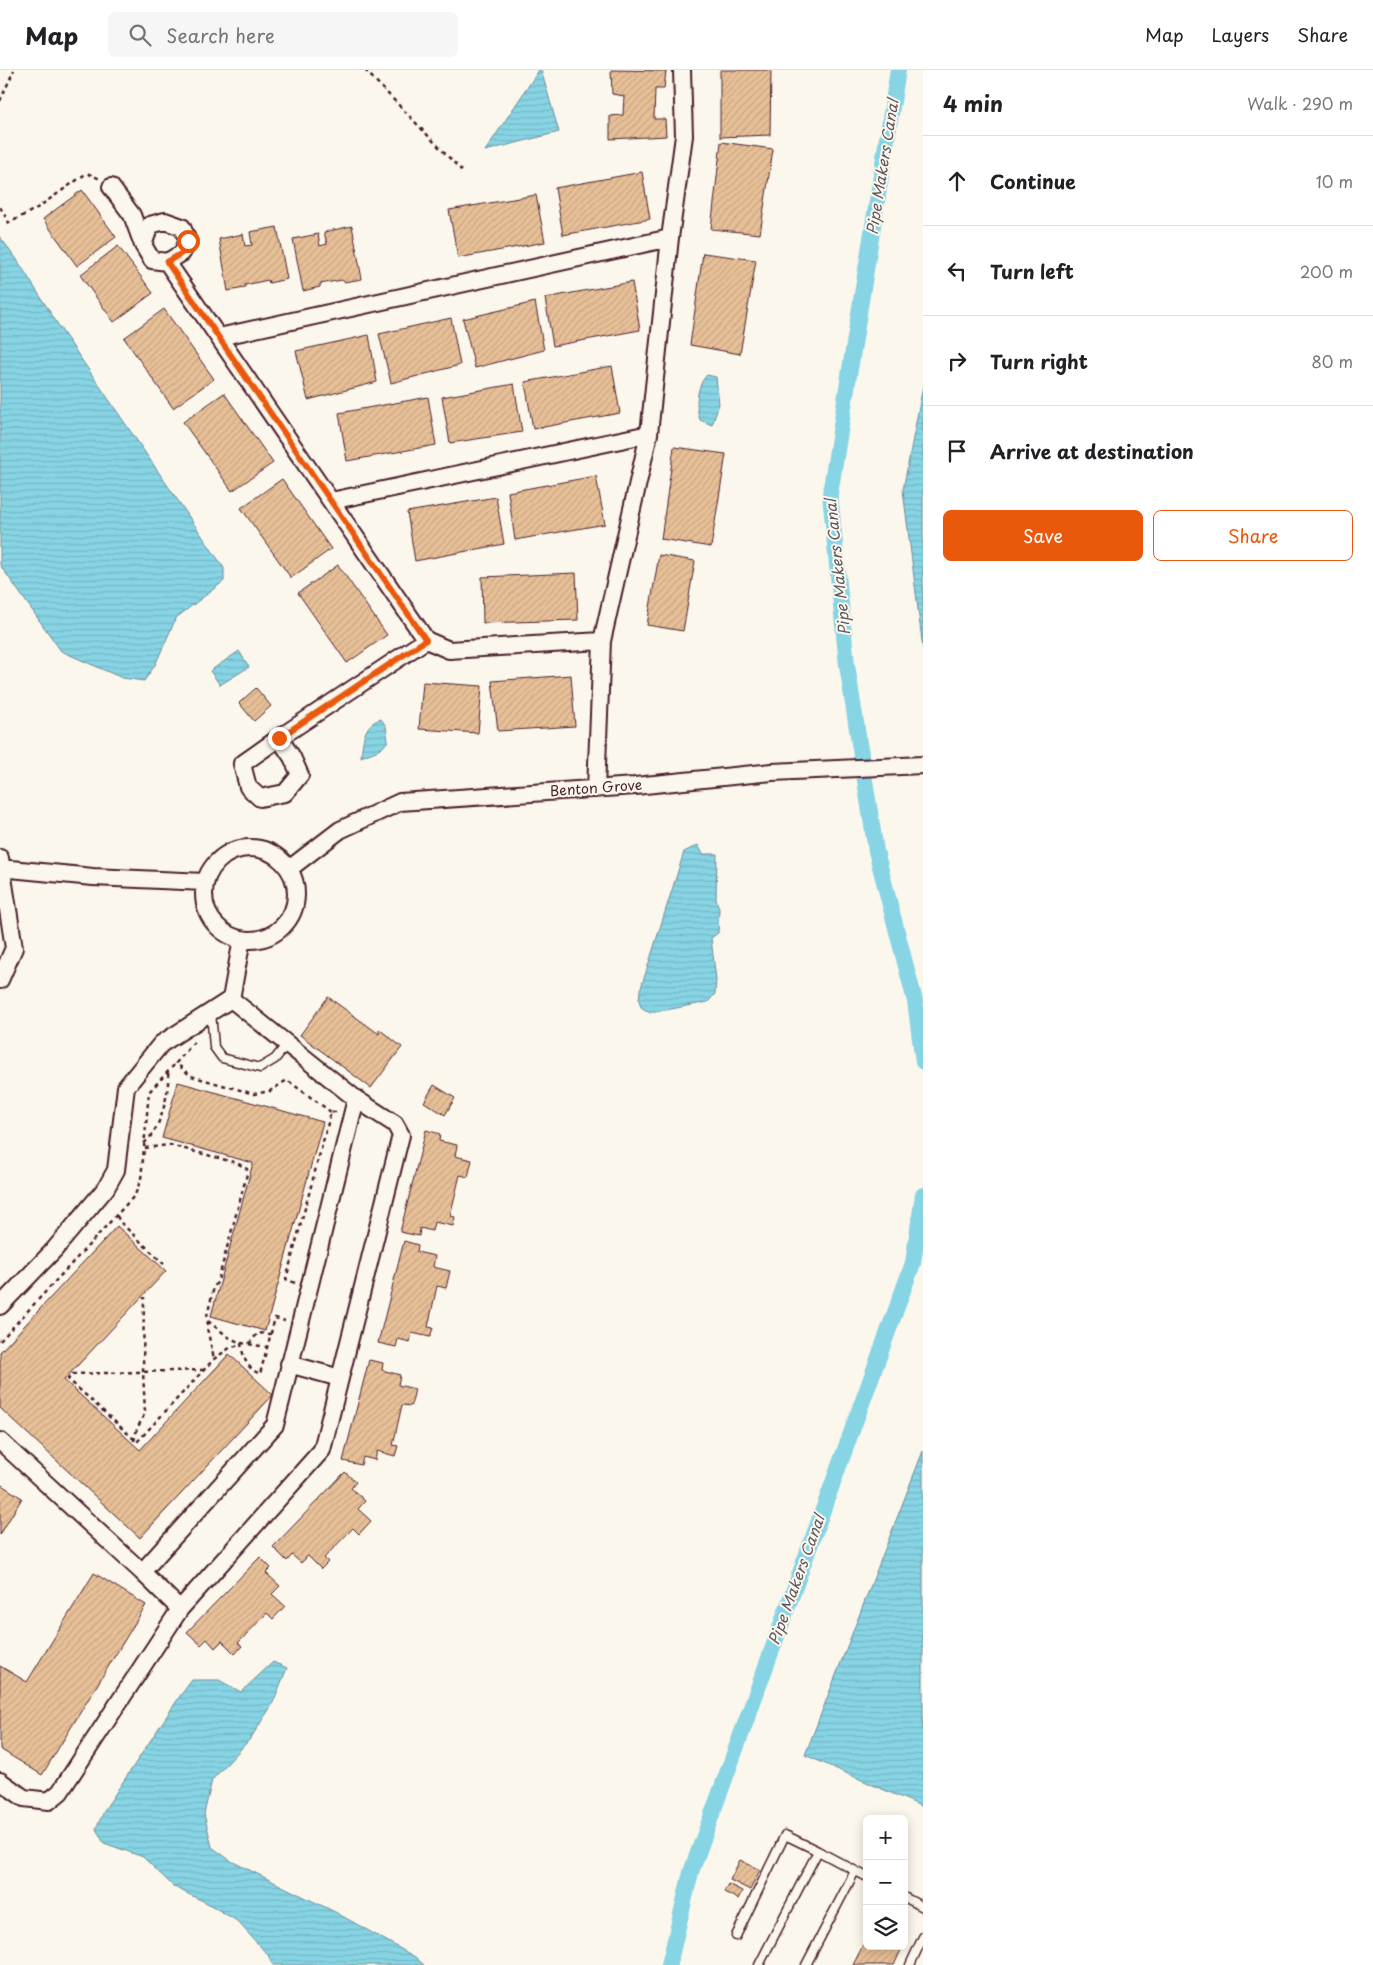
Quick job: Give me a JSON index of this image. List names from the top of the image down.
{
  "streets": {
    "street": ["Benton Grove"]
  },
  "water": ["Pipe Makers Canal"],
  "page": {
    "header": "Map",
    "search": "Search here",
    "nav": ["Map", "Layers", "Share"],
    "heading": ["4 min", "Walk · 290 m"],
    "list": [
      ["Continue", "10 m"],
      ["Turn left", "200 m"],
      ["Turn right", "80 m"],
      "Arrive at destination"
    ],
    "buttons": ["Save", "Share"],
    "map_buttons": ["+", "−"]
  }
}
